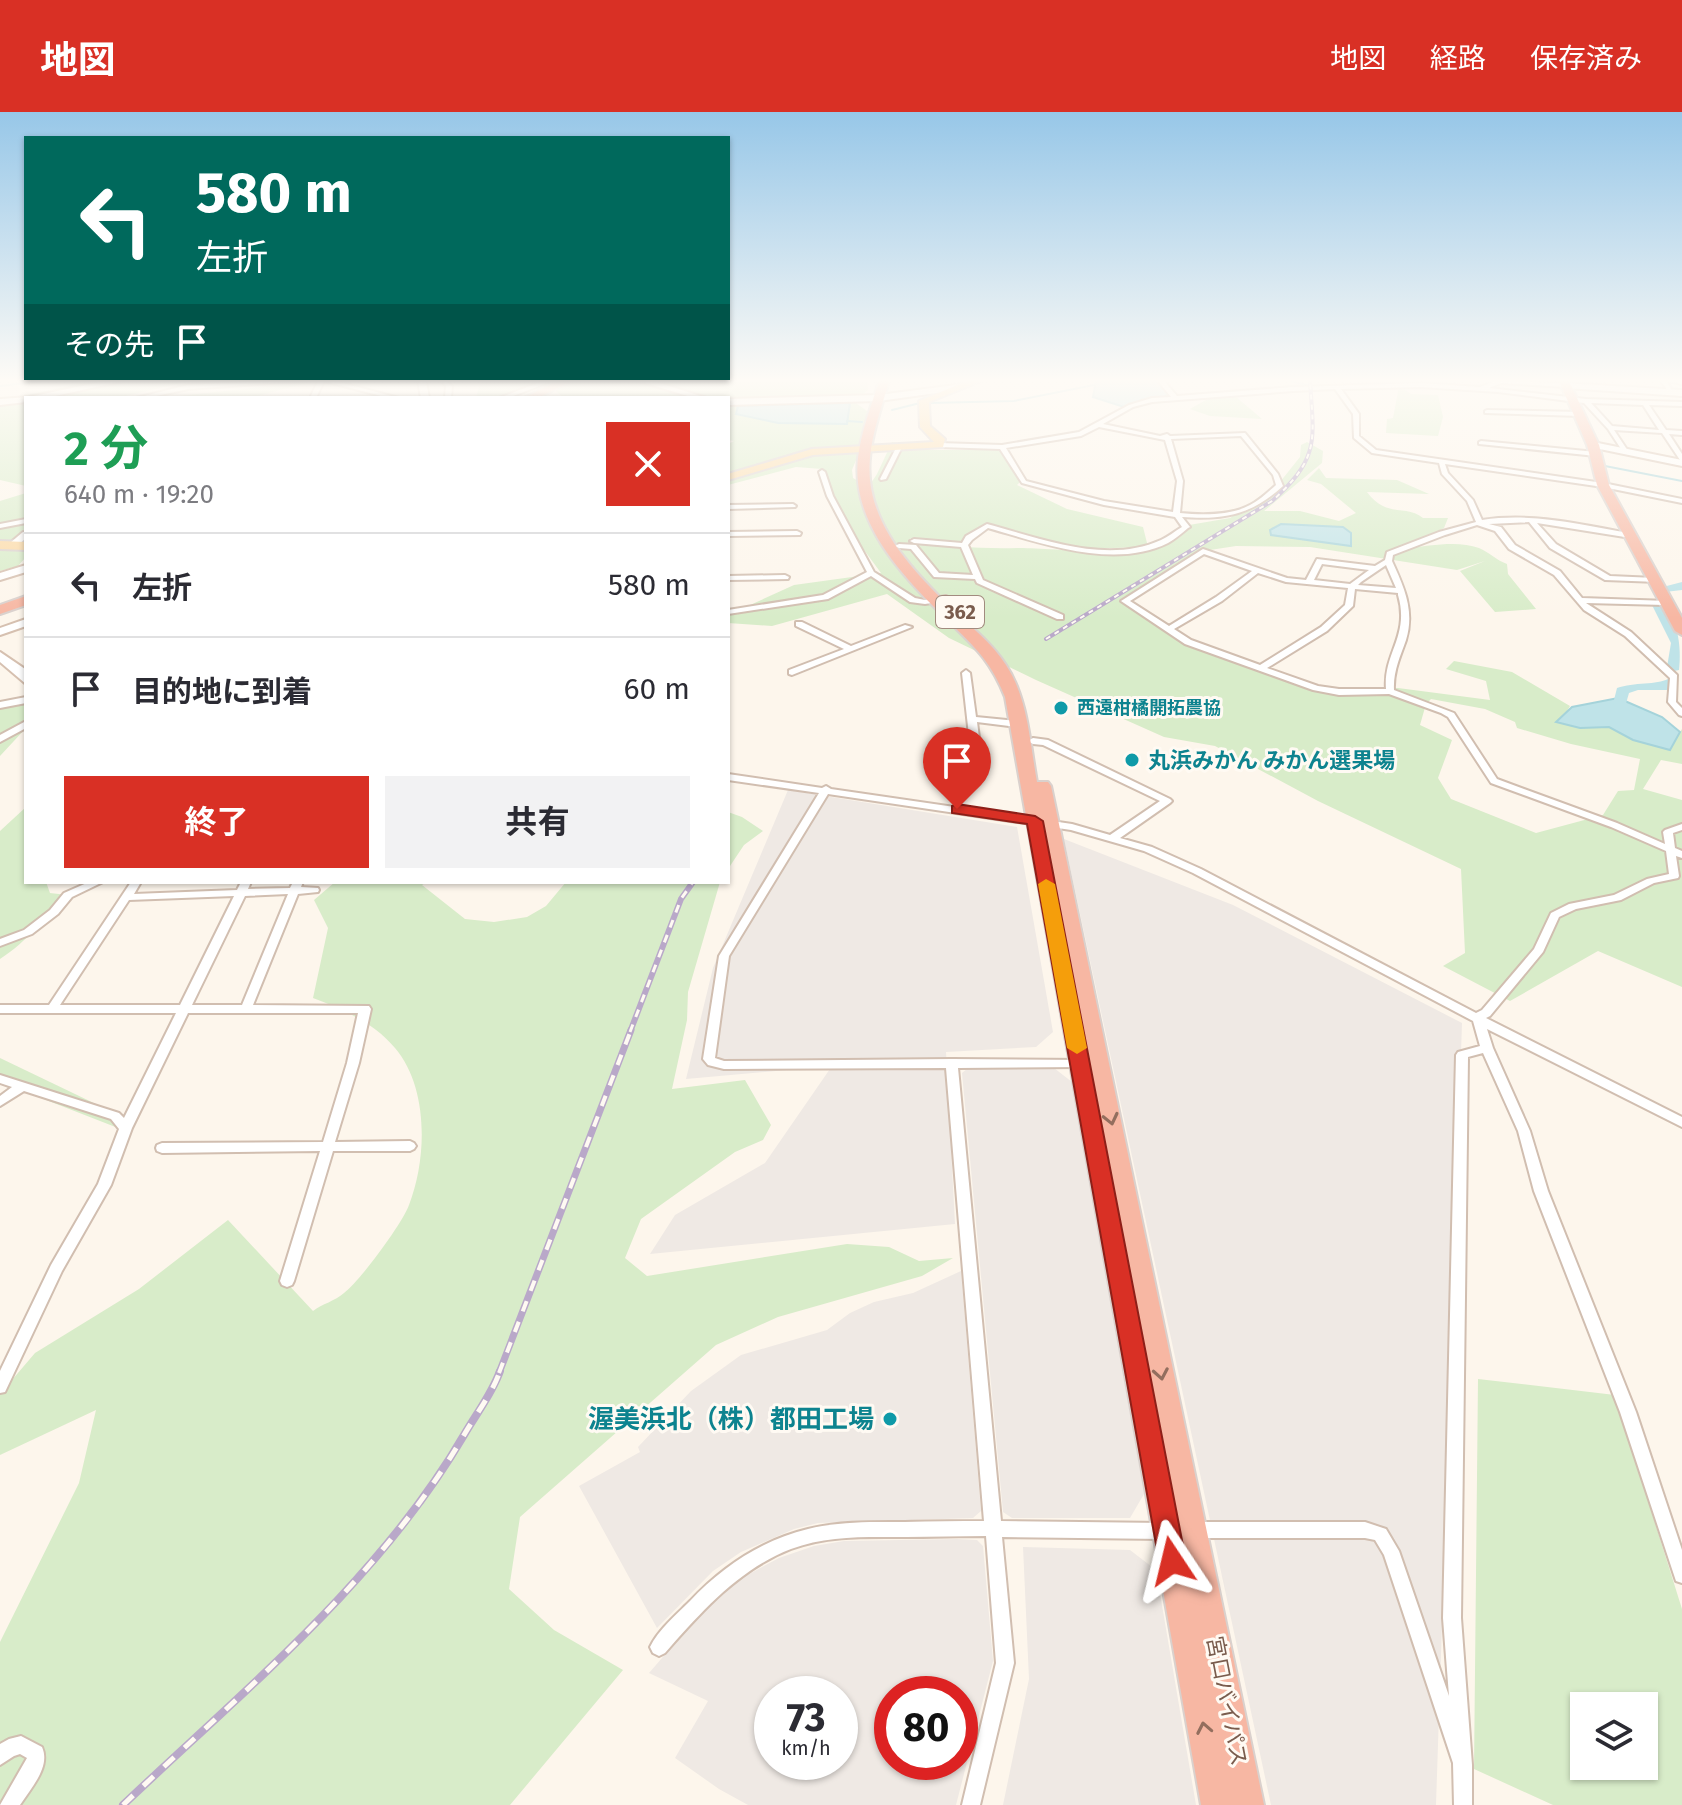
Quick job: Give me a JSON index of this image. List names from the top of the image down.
{
  "streets": {
    "highway": ["362", "宮口バイパス"]
  },
  "places": ["西遠柑橘開拓農協", "丸浜みかん みかん選果場", "渥美浜北（株）都田工場"],
  "page": {
    "header": "地図",
    "nav": ["地図", "経路", "保存済み"],
    "turn": ["580 m", "左折"],
    "then": "その先",
    "heading": ["2 分", "640 m · 19:20"],
    "list": [
      {
        "name": "左折",
        "value": "580 m"
      },
      {
        "name": "目的地に到着",
        "value": "60 m"
      }
    ],
    "buttons": ["終了", "共有"],
    "speed": "73 km/h",
    "limit": "80"
  }
}
